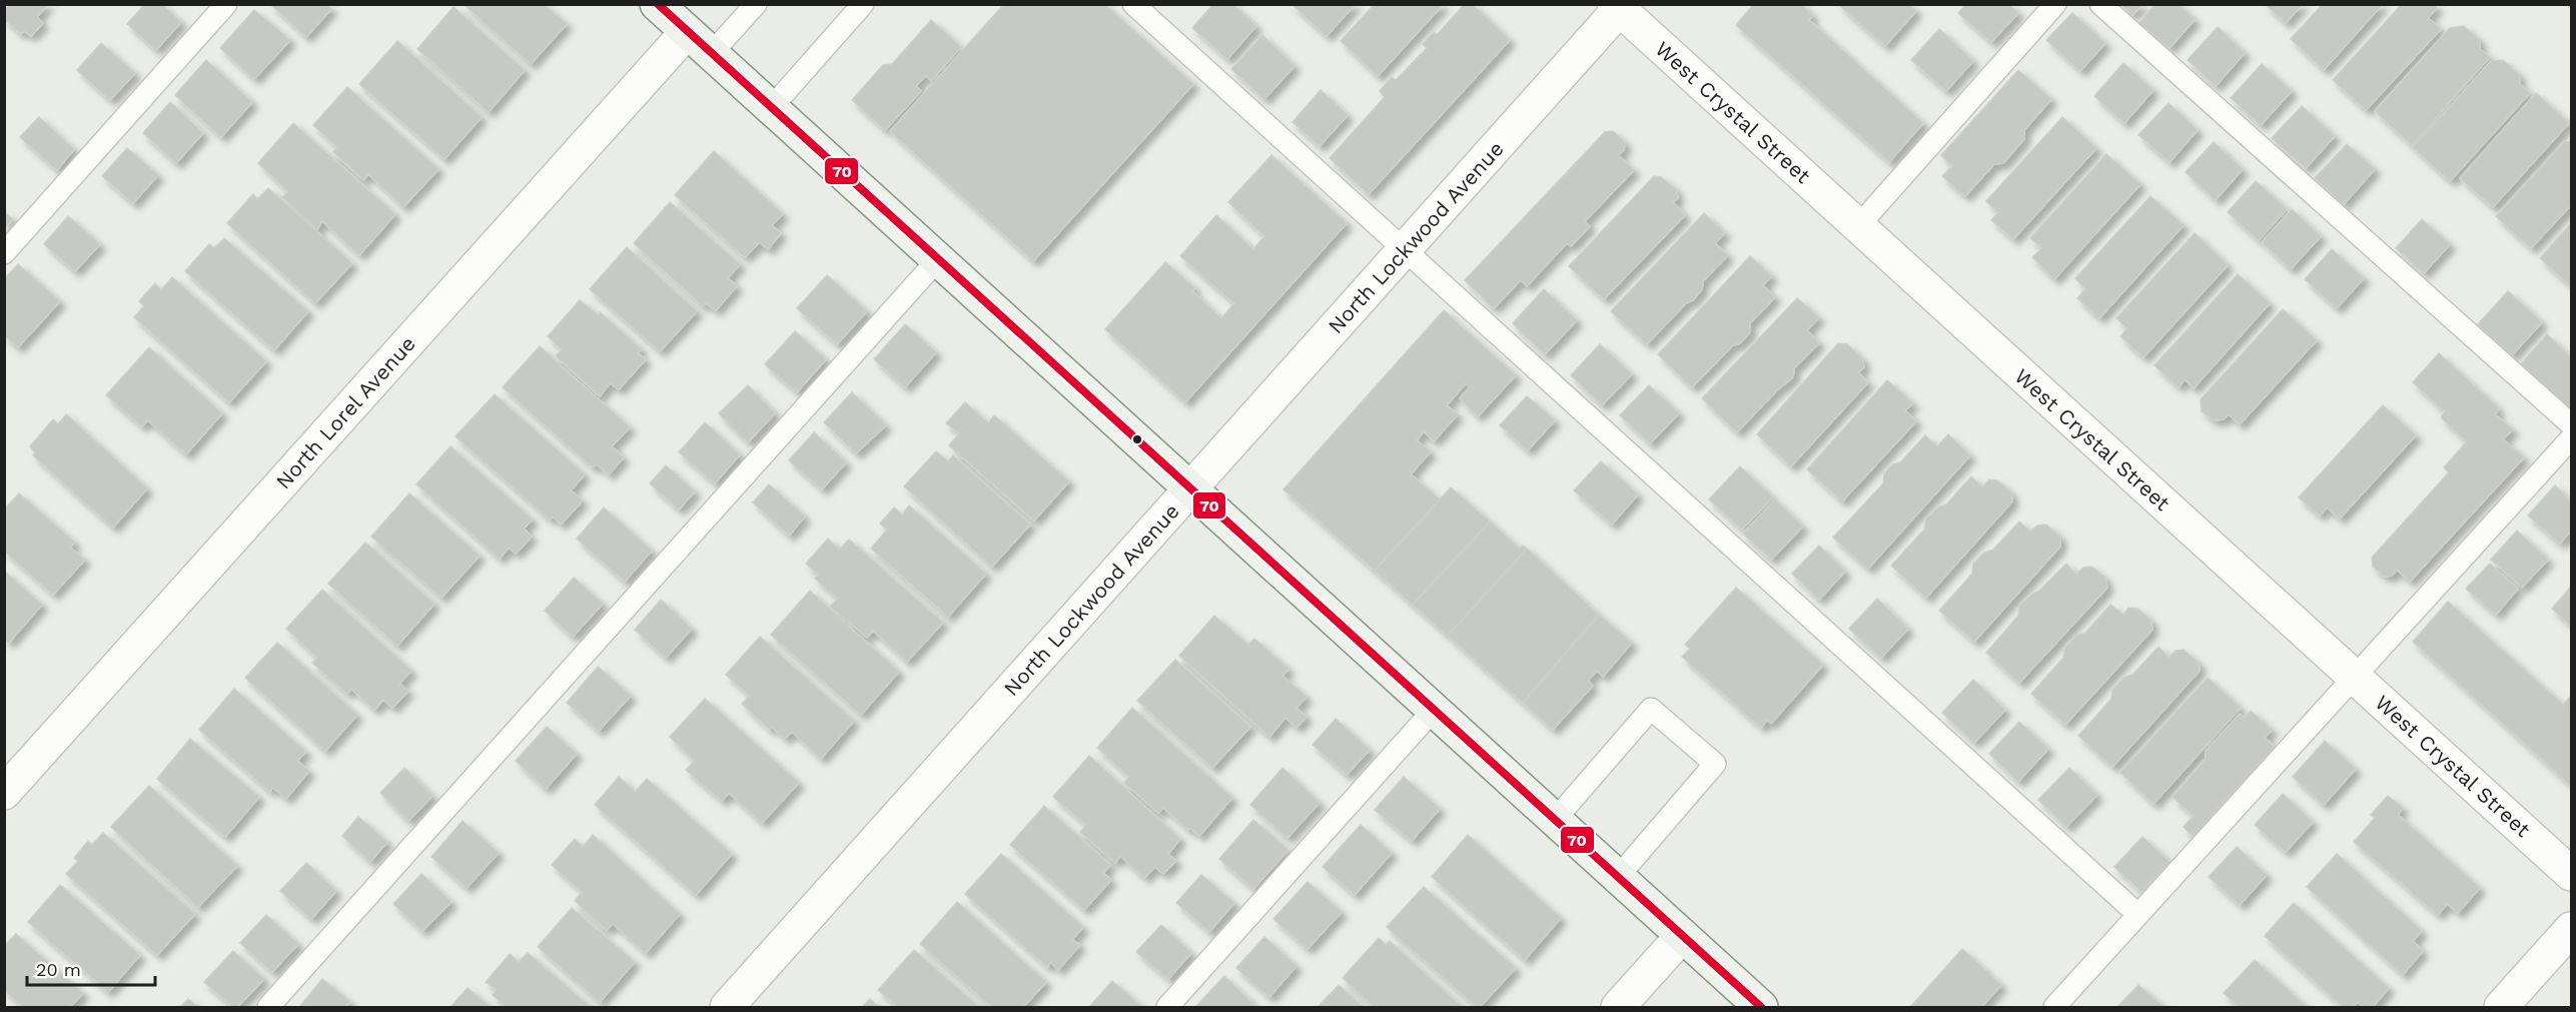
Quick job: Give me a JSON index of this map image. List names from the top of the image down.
{
  "streets": {
    "street": ["West Crystal Street", "North Lockwood Avenue", "North Lorel Avenue"]
  },
  "crossings": [
    ["West Crystal Street", "North Lockwood Avenue"]
  ],
  "lines": ["transit line 70"],
  "scale_bar": "20 m"
}
